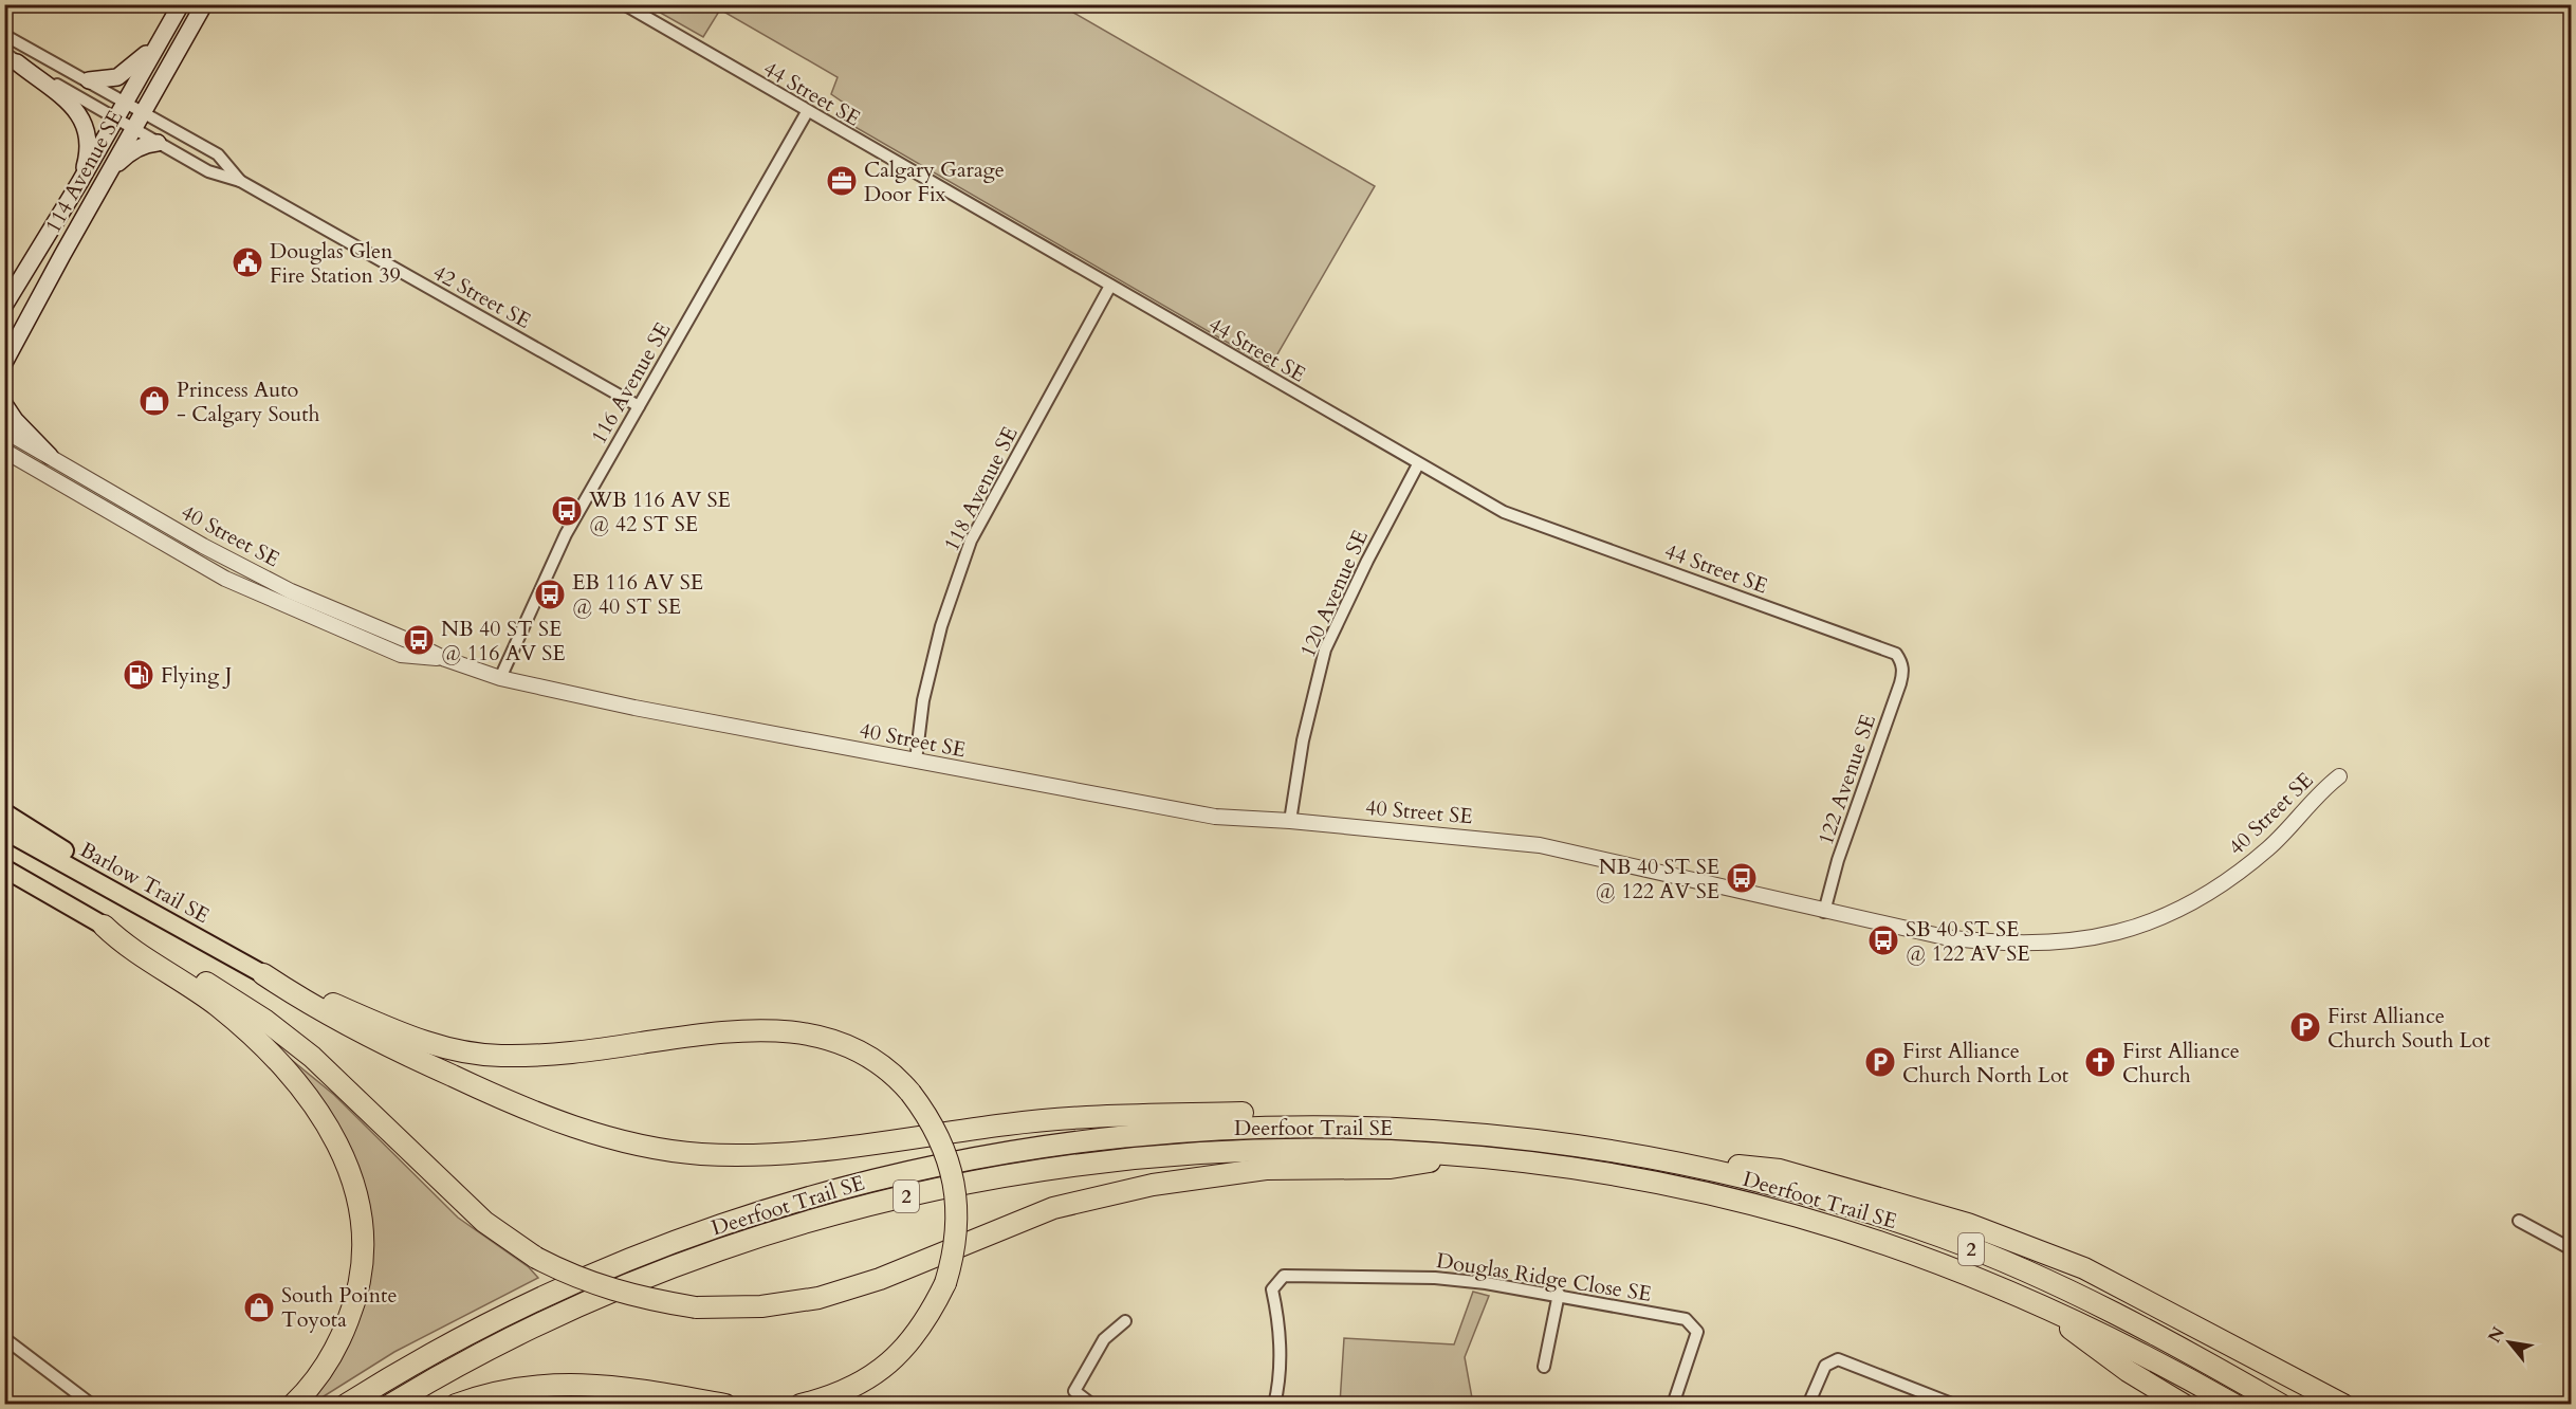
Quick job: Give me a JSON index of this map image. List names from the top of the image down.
{
  "streets": {
    "highway": ["Deerfoot Trail SE", "2"],
    "main road": ["114 Avenue SE", "Barlow Trail SE"],
    "street": [
      "44 Street SE",
      "42 Street SE",
      "116 Avenue SE",
      "118 Avenue SE",
      "40 Street SE",
      "120 Avenue SE",
      "122 Avenue SE",
      "Douglas Ridge Close SE"
    ]
  },
  "crossings": [
    ["44 Street SE", "116 Avenue SE"],
    ["44 Street SE", "118 Avenue SE"],
    ["44 Street SE", "120 Avenue SE"],
    ["44 Street SE", "122 Avenue SE"],
    ["114 Avenue SE", "42 Street SE"],
    ["42 Street SE", "116 Avenue SE"],
    ["116 Avenue SE", "40 Street SE"],
    ["118 Avenue SE", "40 Street SE"],
    ["40 Street SE", "120 Avenue SE"],
    ["40 Street SE", "122 Avenue SE"]
  ],
  "places": {
    "office": ["Calgary Garage Door Fix"],
    "public building": ["Douglas Glen Fire Station 39"],
    "shop": ["Princess Auto - Calgary South", "South Pointe Toyota"],
    "bus stop": [
      "WB 116 AV SE @ 42 ST SE",
      "EB 116 AV SE @ 40 ST SE",
      "NB 40 ST SE @ 116 AV SE",
      "NB 40 ST SE @ 122 AV SE",
      "SB 40 ST SE @ 122 AV SE"
    ],
    "fuel station": ["Flying J"],
    "parking": ["First Alliance Church South Lot", "First Alliance Church North Lot"],
    "church": ["First Alliance Church"]
  },
  "north": "top left"
}
